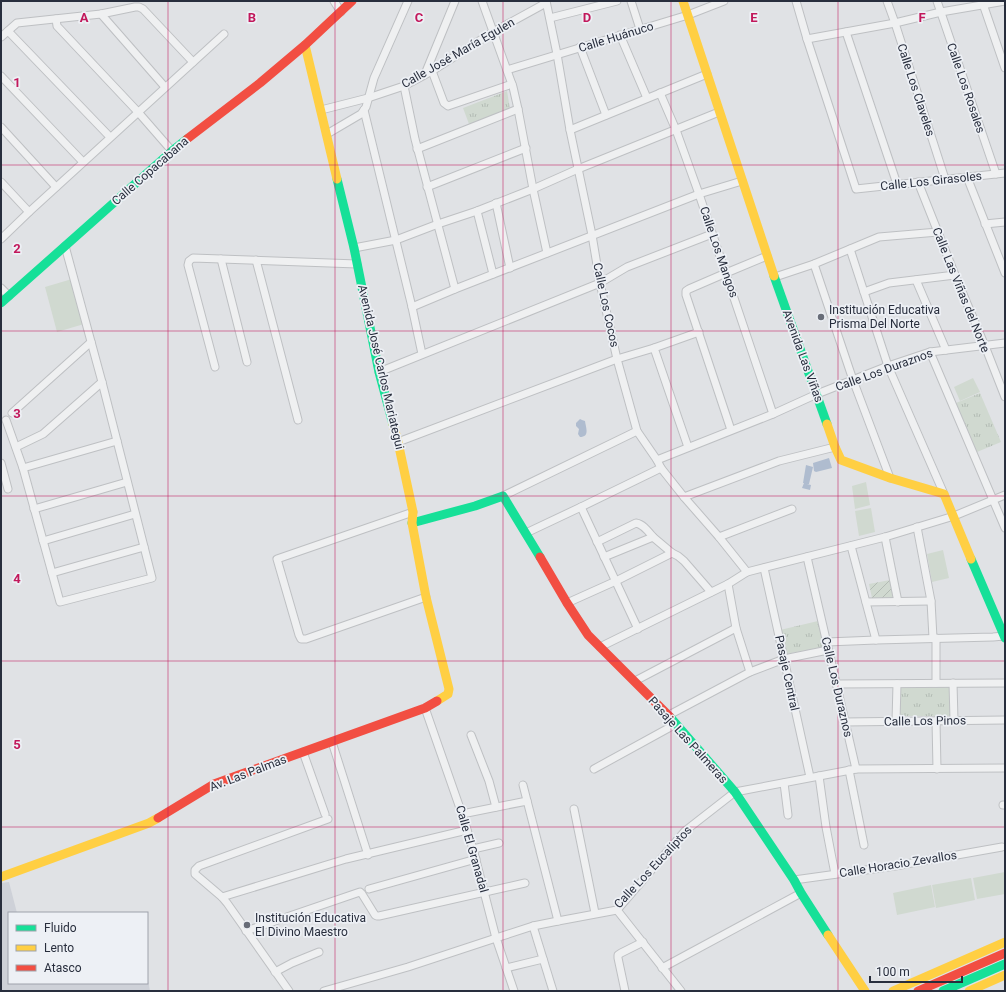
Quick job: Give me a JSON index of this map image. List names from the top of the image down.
{
  "streets": {
    "main road": [
      "Calle Copacabana",
      "Avenida Las Viñas",
      "Avenida José Carlos Mariategui",
      "Pasaje Las Palmeras",
      "Av. Las Palmas"
    ],
    "street": [
      "Calle Huánuco",
      "Calle José María Egulen",
      "Calle Los Rosales",
      "Calle Los Claveles",
      "Calle Los Girasoles",
      "Calle Los Mangos",
      "Calle Las Viñas del Norte",
      "Calle Los Cocos",
      "Calle Los Duraznos",
      "Pasaje Central",
      "Calle Los Pinos",
      "Calle El Granadal",
      "Calle Horacio Zevallos",
      "Calle Los Eucaliptos"
    ]
  },
  "crossings": [
    ["Calle Huánuco", "Calle Los Cocos"],
    ["Calle Huánuco", "Avenida Las Viñas"],
    ["Calle José María Egulen", "Calle Los Cocos"],
    ["Calle José María Egulen", "Avenida José Carlos Mariategui"],
    ["Calle Los Rosales", "Calle Los Girasoles"],
    ["Calle Los Claveles", "Calle Los Girasoles"],
    ["Calle Copacabana", "Avenida José Carlos Mariategui"],
    ["Calle Los Girasoles", "Calle Las Viñas del Norte"],
    ["Calle Los Mangos", "Calle Los Duraznos"],
    ["Calle Las Viñas del Norte", "Calle Los Duraznos"],
    ["Calle Los Cocos", "Calle Los Duraznos"],
    ["Avenida Las Viñas", "Calle Los Duraznos"],
    ["Avenida José Carlos Mariategui", "Av. Las Palmas"],
    ["Calle Los Duraznos", "Calle Los Pinos"],
    ["Calle Los Duraznos", "Calle Los Eucaliptos"],
    ["Pasaje Central", "Calle Los Eucaliptos"],
    ["Pasaje Las Palmeras", "Calle Horacio Zevallos"],
    ["Pasaje Las Palmeras", "Calle Los Eucaliptos"],
    ["Av. Las Palmas", "Calle El Granadal"],
    ["Calle El Granadal", "Calle Los Eucaliptos"]
  ],
  "places": ["Institución Educativa Prisma Del Norte", "Institución Educativa El Divino Maestro"],
  "legend": ["Fluido", "Lento", "Atasco"],
  "scale_bar": "100 m",
  "grid": {
    "columns": [
      "A",
      "B",
      "C",
      "D",
      "E",
      "F"
    ],
    "rows": [
      "1",
      "2",
      "3",
      "4",
      "5"
    ]
  }
}
